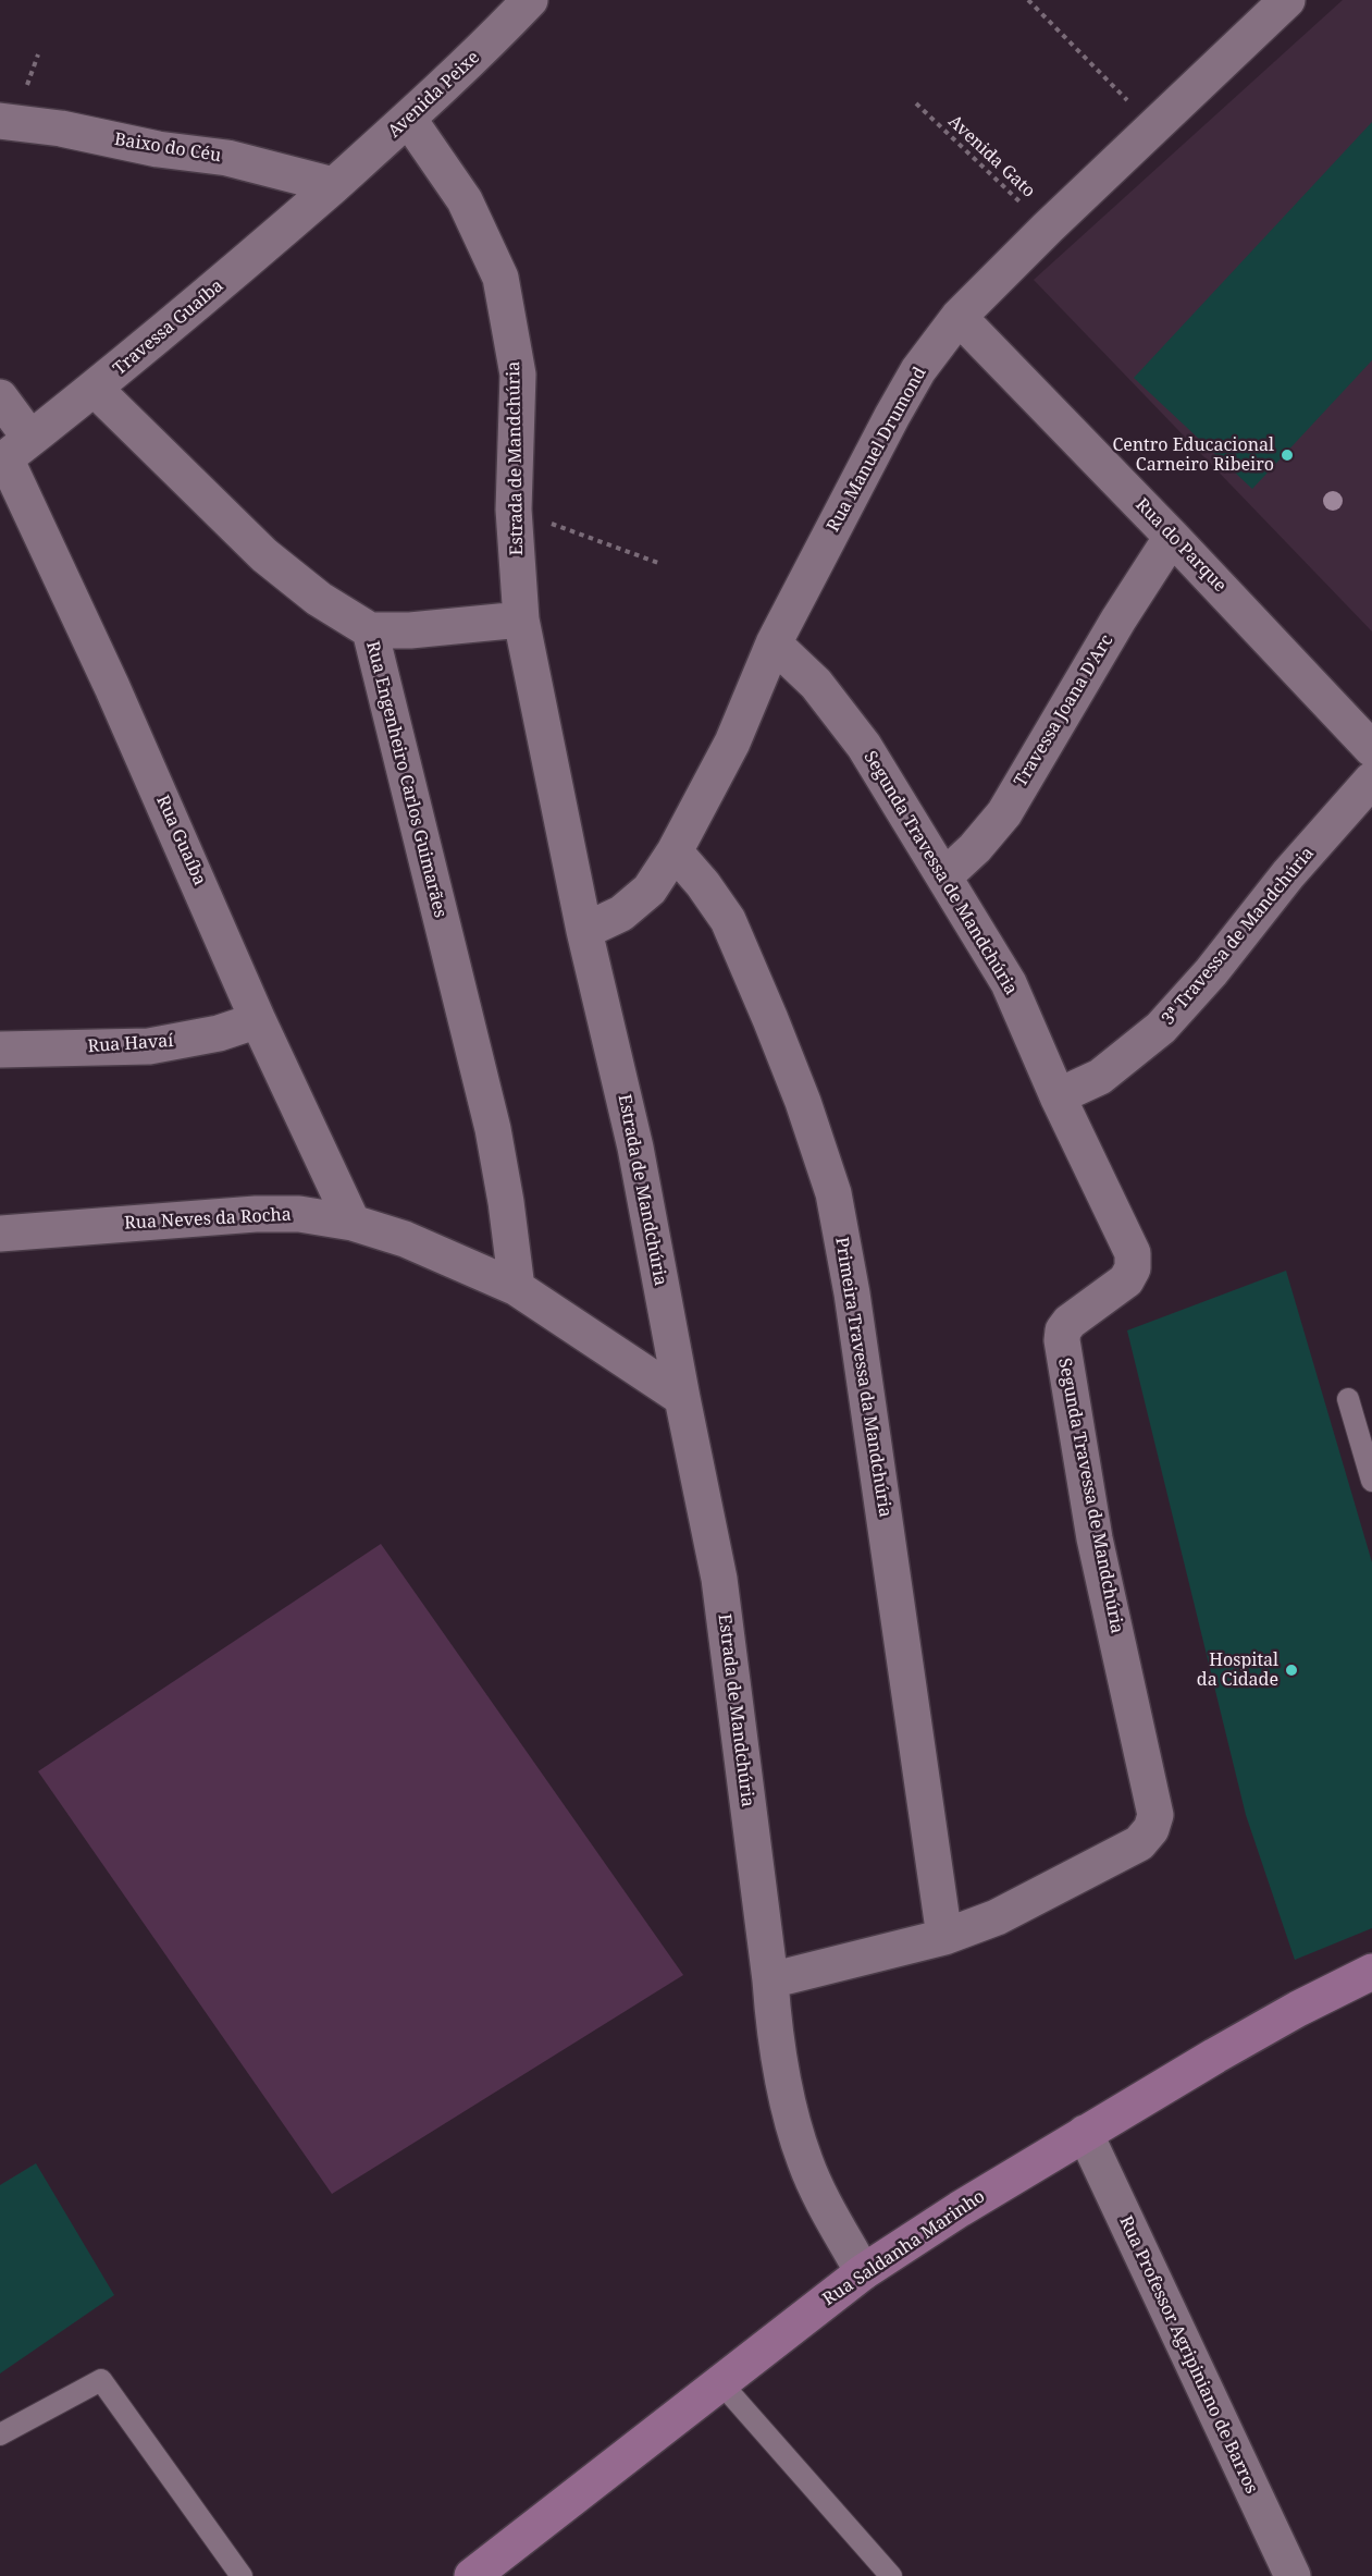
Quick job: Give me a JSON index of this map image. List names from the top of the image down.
{
  "streets": {
    "main road": ["Rua Saldanha Marinho"],
    "street": [
      "Avenida Peixe",
      "Baixo do Céu",
      "Travessa Guaíba",
      "Rua Manuel Drumond",
      "Estrada de Mandchúria",
      "Rua do Parque",
      "Travessa Joana D'Arc",
      "Rua Engenheiro Carlos Guimarães",
      "Rua Guaíba",
      "Segunda Travessa de Mandchúria",
      "3ª Travessa de Mandchúria",
      "Rua Havaí",
      "Rua Neves da Rocha",
      "Primeira Travessa da Mandchúria",
      "Rua Professor Agripiniano de Barros"
    ],
    "path": ["Avenida Gato"]
  },
  "crossings": [
    ["Avenida Peixe", "Baixo do Céu"],
    ["Avenida Peixe", "Travessa Guaíba"],
    ["Avenida Peixe", "Estrada de Mandchúria"],
    ["Baixo do Céu", "Travessa Guaíba"],
    ["Avenida Gato", "Rua Manuel Drumond"],
    ["Travessa Guaíba", "Rua Engenheiro Carlos Guimarães"],
    ["Travessa Guaíba", "Rua Guaíba"],
    ["Rua Manuel Drumond", "Estrada de Mandchúria"],
    ["Rua Manuel Drumond", "Rua do Parque"],
    ["Rua Manuel Drumond", "Segunda Travessa de Mandchúria"],
    ["Rua Manuel Drumond", "Primeira Travessa da Mandchúria"],
    ["Estrada de Mandchúria", "Segunda Travessa de Mandchúria"],
    ["Estrada de Mandchúria", "Rua Neves da Rocha"],
    ["Estrada de Mandchúria", "Rua Saldanha Marinho"],
    ["Rua do Parque", "Travessa Joana D'Arc"],
    ["Travessa Joana D'Arc", "Segunda Travessa de Mandchúria"],
    ["Rua Engenheiro Carlos Guimarães", "Rua Neves da Rocha"],
    ["Rua Guaíba", "Rua Havaí"],
    ["Rua Guaíba", "Rua Neves da Rocha"],
    ["Segunda Travessa de Mandchúria", "3ª Travessa de Mandchúria"],
    ["Segunda Travessa de Mandchúria", "Primeira Travessa da Mandchúria"],
    ["Rua Saldanha Marinho", "Rua Professor Agripiniano de Barros"]
  ],
  "places": ["Centro Educacional Carneiro Ribeiro", "Hospital da Cidade"]
}
